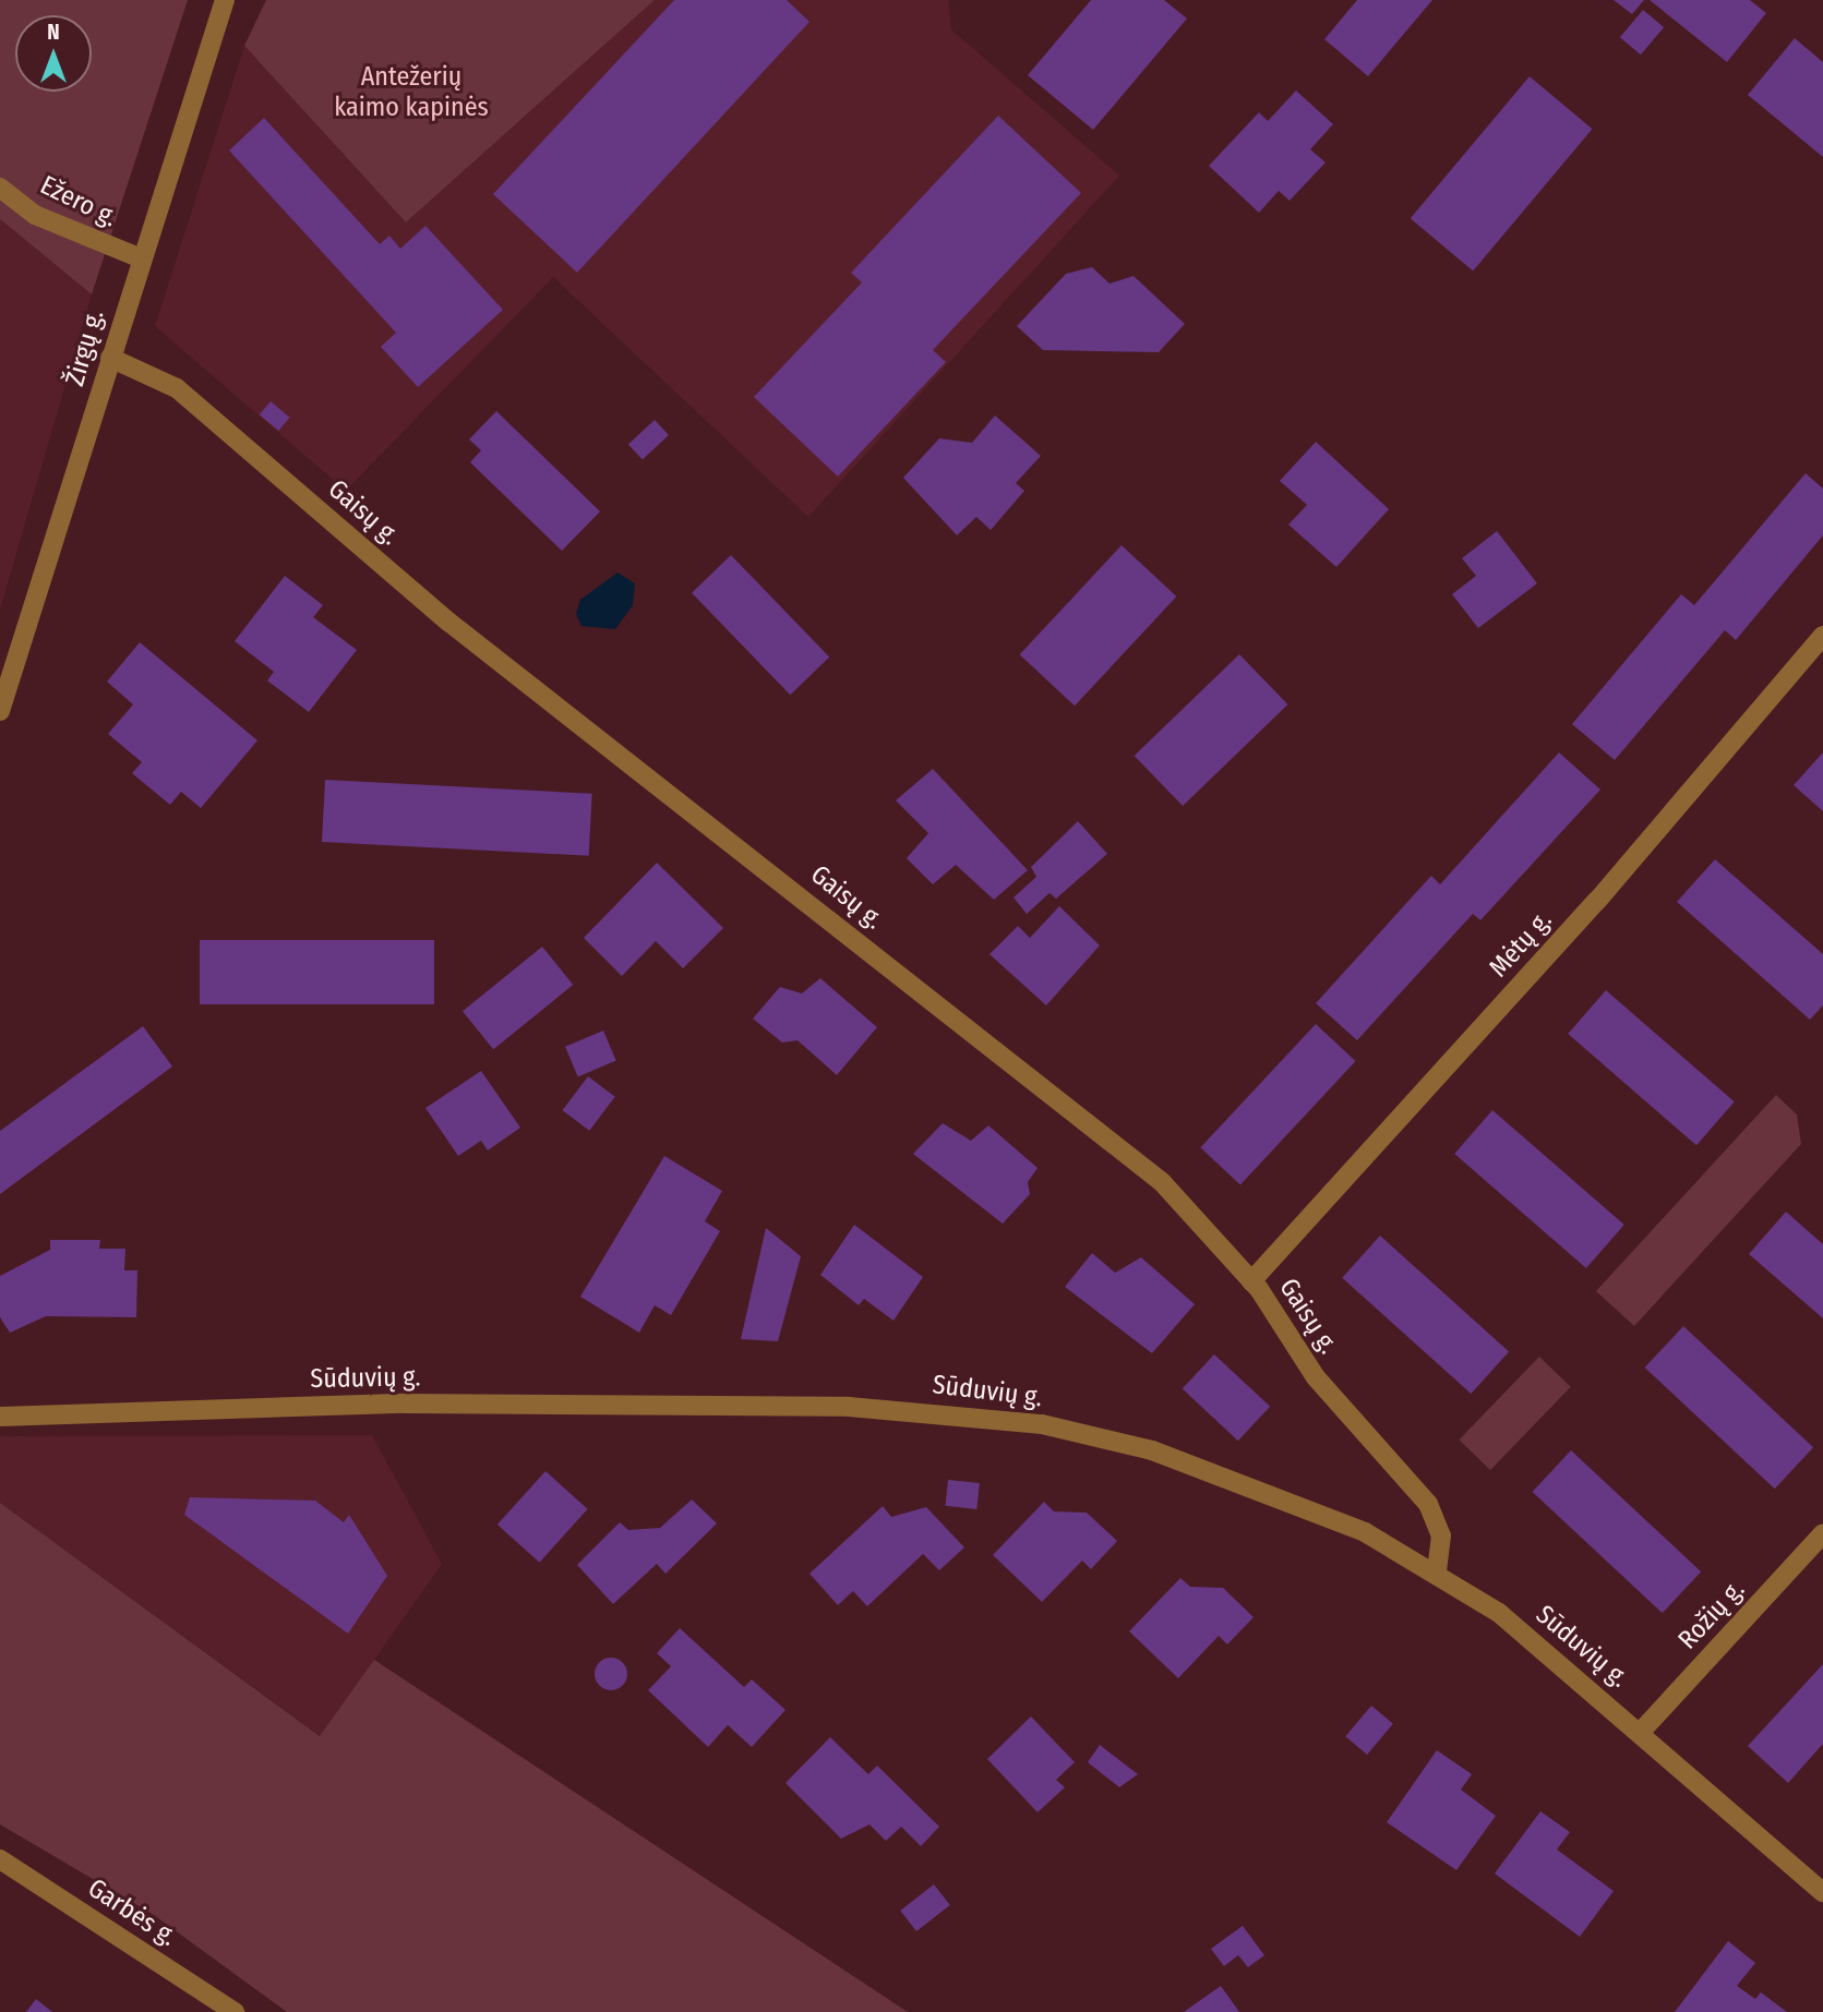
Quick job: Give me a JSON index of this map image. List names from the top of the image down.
{
  "streets": {
    "street": [
      "Ežero g.",
      "Žirgų g.",
      "Gaisų g.",
      "Mėtų g.",
      "Sūduvių g.",
      "Rožių g.",
      "Garbės g."
    ]
  },
  "crossings": [
    ["Ežero g.", "Žirgų g."],
    ["Žirgų g.", "Gaisų g."],
    ["Gaisų g.", "Mėtų g."],
    ["Gaisų g.", "Sūduvių g."],
    ["Sūduvių g.", "Rožių g."]
  ],
  "parks": ["Antežerių kaimo kapinės"],
  "north": "top"
}
